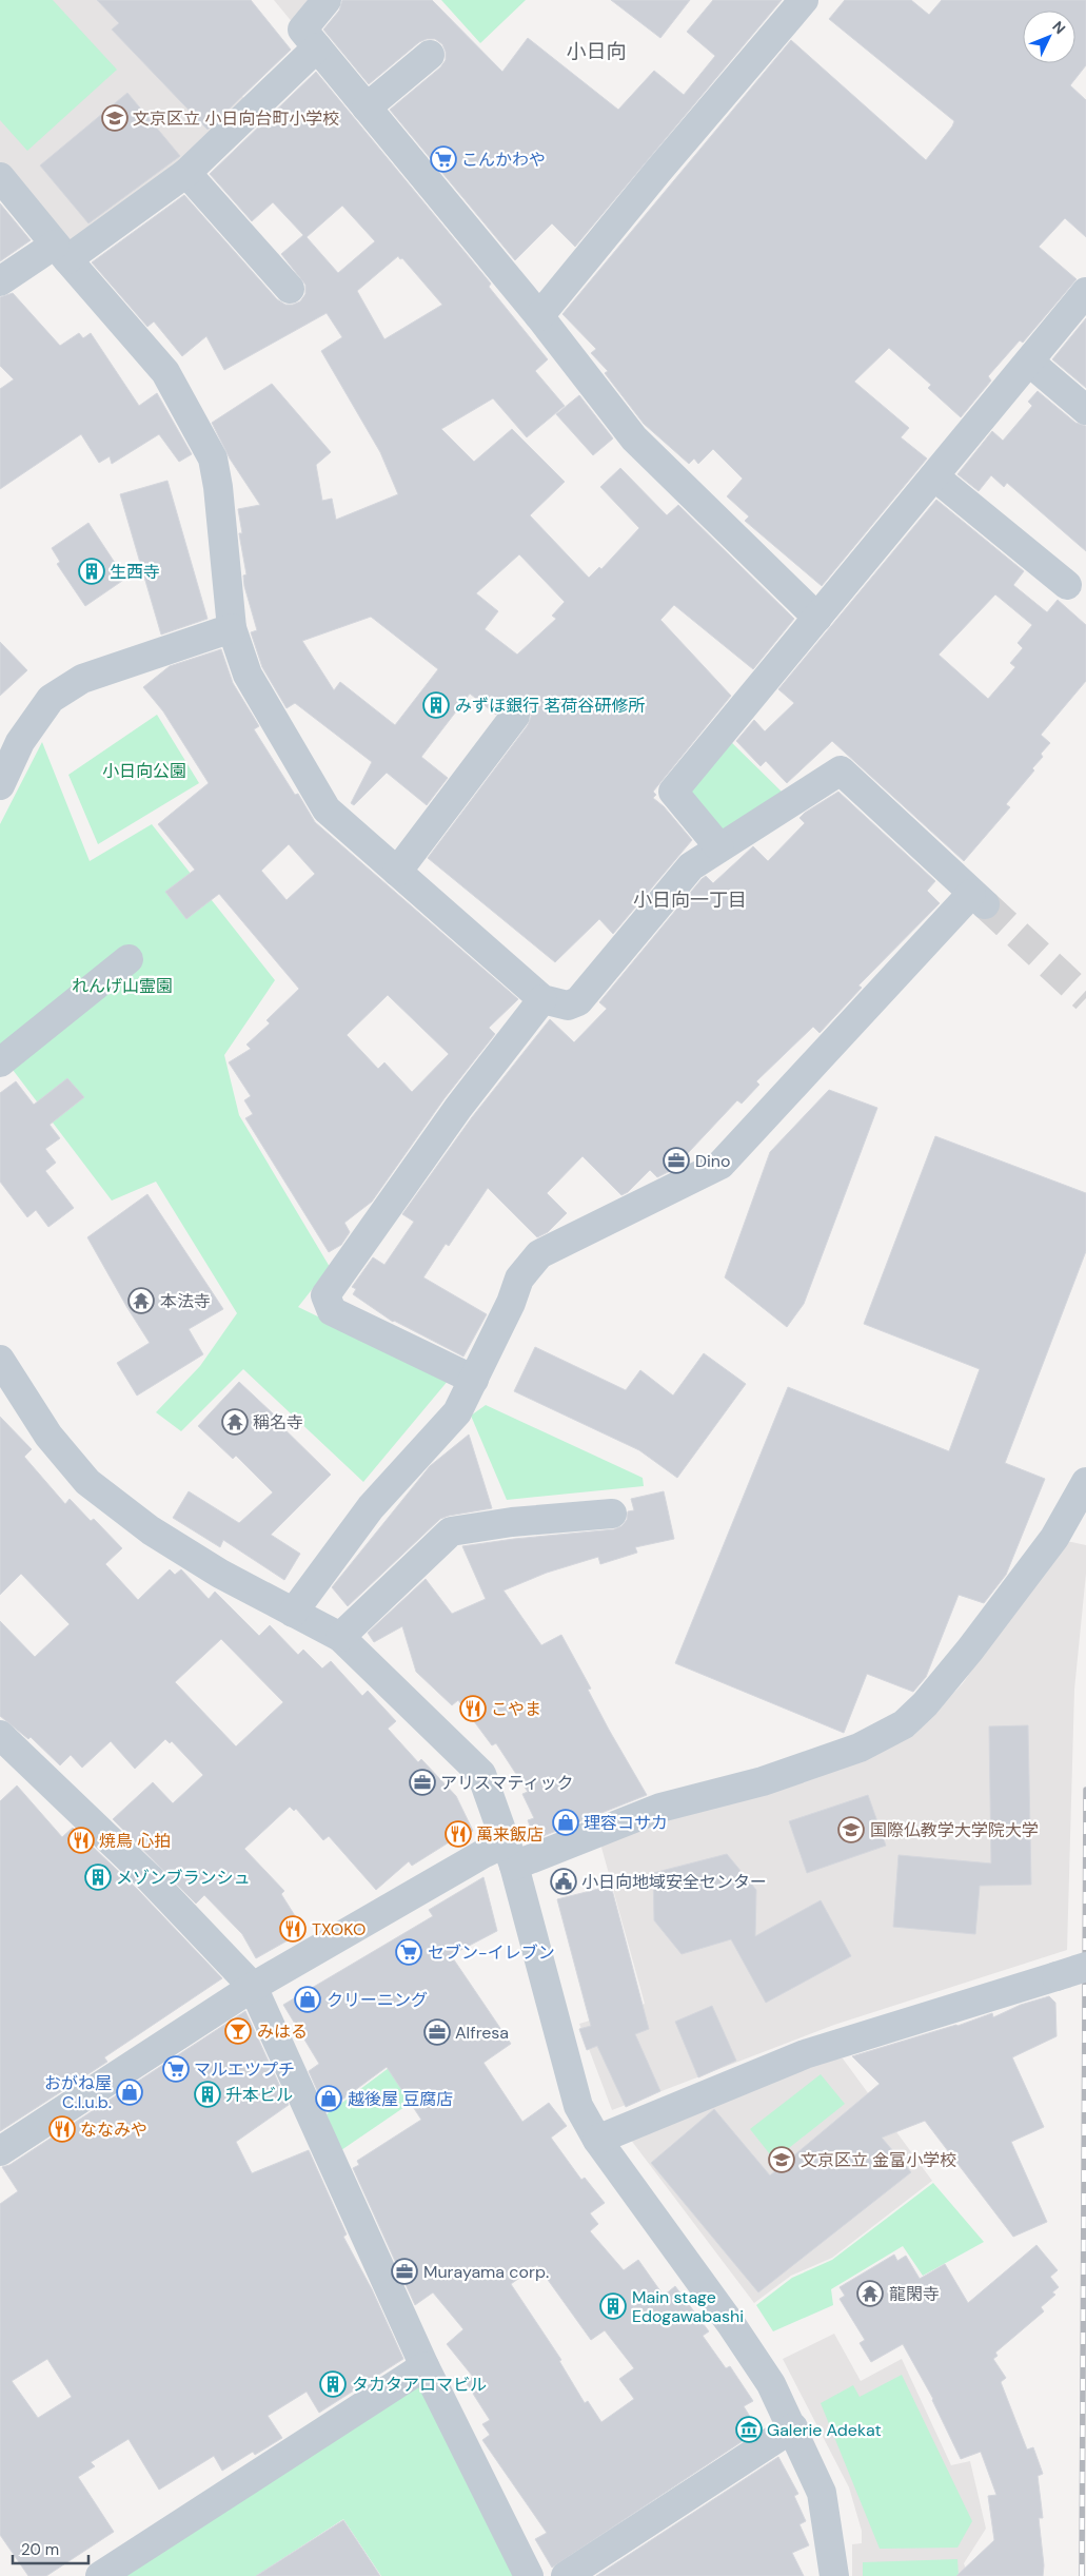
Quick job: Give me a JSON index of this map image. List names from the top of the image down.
{
  "districts": ["小日向", "小日向一丁目"],
  "parks": ["小日向公園", "れんげ山霊園"],
  "places": {
    "school or university": ["文京区立 小日向台町小学校", "国際仏教学大学院大学", "文京区立 金富小学校"],
    "supermarket": ["こんかわや", "セブン-イレブン", "マルエツプチ"],
    "building": [
      "生西寺",
      "みずほ銀行 茗荷谷研修所",
      "メゾンブランシュ",
      "升本ビル",
      "Main stage Edogawabashi",
      "タカタアロマビル"
    ],
    "office": [
      "Dino",
      "アリスマティック",
      "Alfresa",
      "Murayama corp."
    ],
    "temple": ["本法寺", "稱名寺", "龍閑寺"],
    "restaurant": [
      "こやま",
      "萬来飯店",
      "焼鳥 心拍",
      "TXOKO",
      "ななみや"
    ],
    "shop": [
      "理容コサカ",
      "クリーニング",
      "おがね屋 C.l.u.b.",
      "越後屋 豆腐店"
    ],
    "public building": ["小日向地域安全センター"],
    "bar": ["みはる"],
    "museum": ["Galerie Adekat"]
  },
  "scale_bar": "20 m",
  "north": "top right"
}
